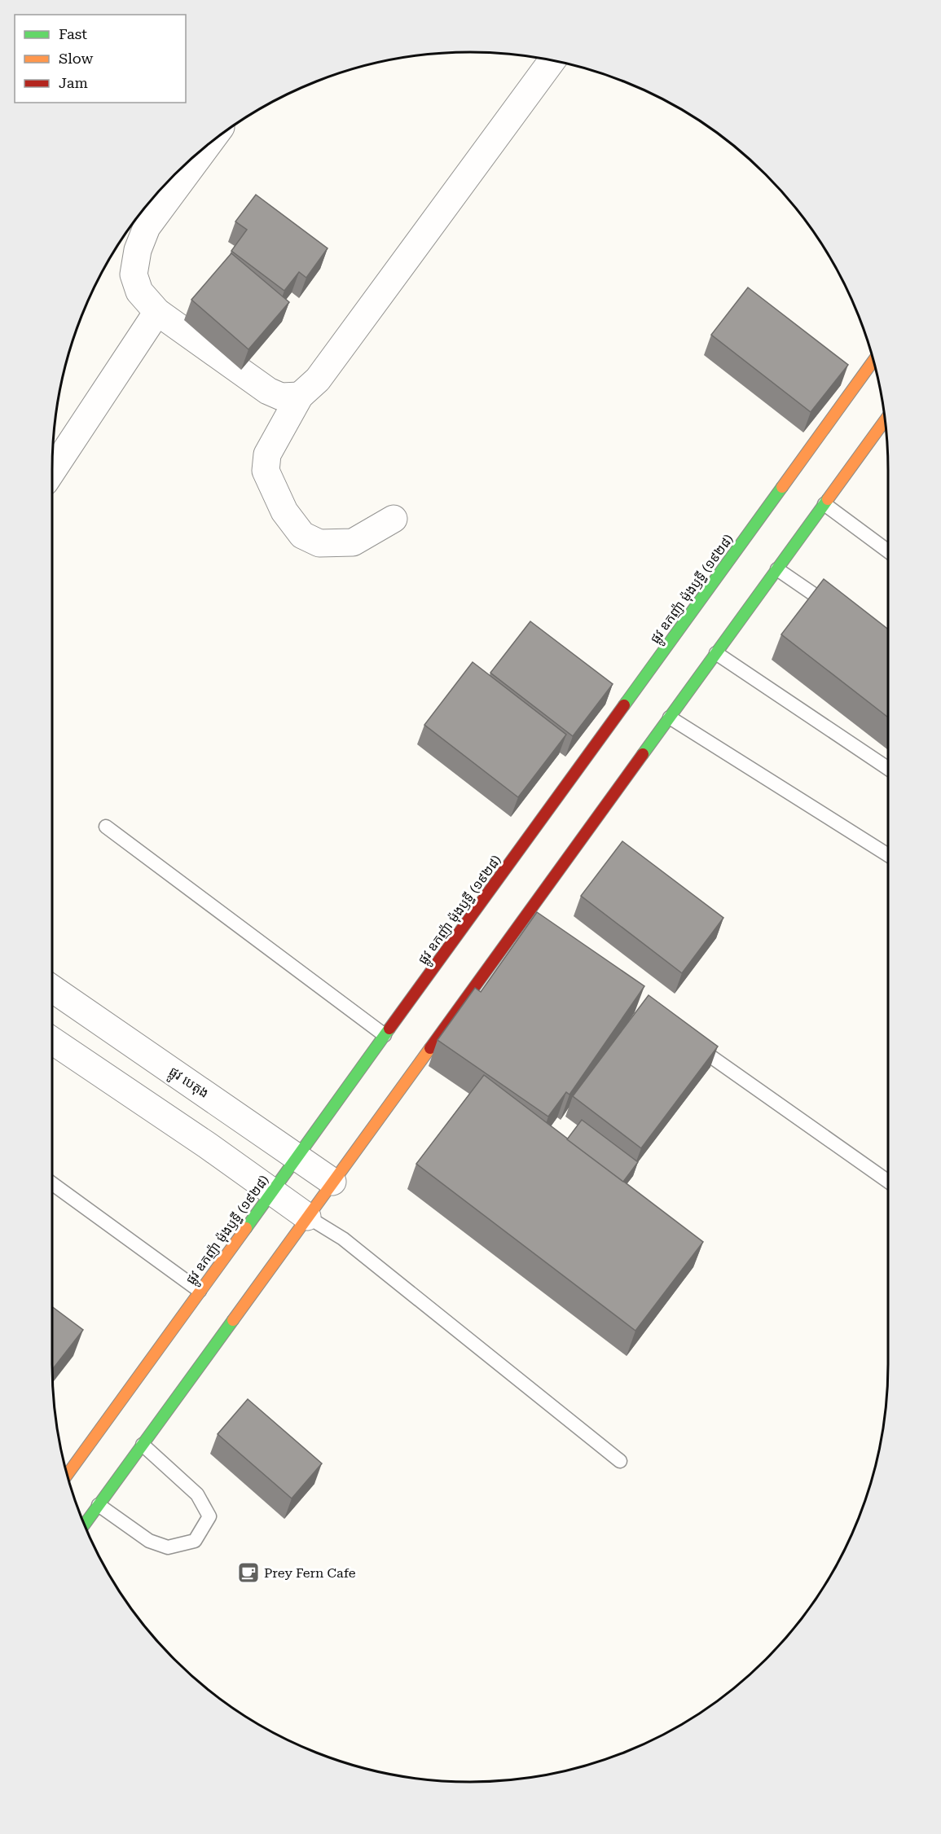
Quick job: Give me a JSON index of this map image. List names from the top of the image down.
{
  "streets": {
    "main road": ["ផ្លូវ ឧកញ៉ា ម៉ុងឫទ្ធី (១៩២៨)"],
    "street": ["ផ្លូវ បេតុង"]
  },
  "crossings": [
    ["ផ្លូវ ឧកញ៉ា ម៉ុងឫទ្ធី (១៩២៨)", "ផ្លូវ បេតុង"]
  ],
  "places": {
    "cafe": ["Prey Fern Cafe"]
  },
  "legend": ["Fast", "Slow", "Jam"]
}
